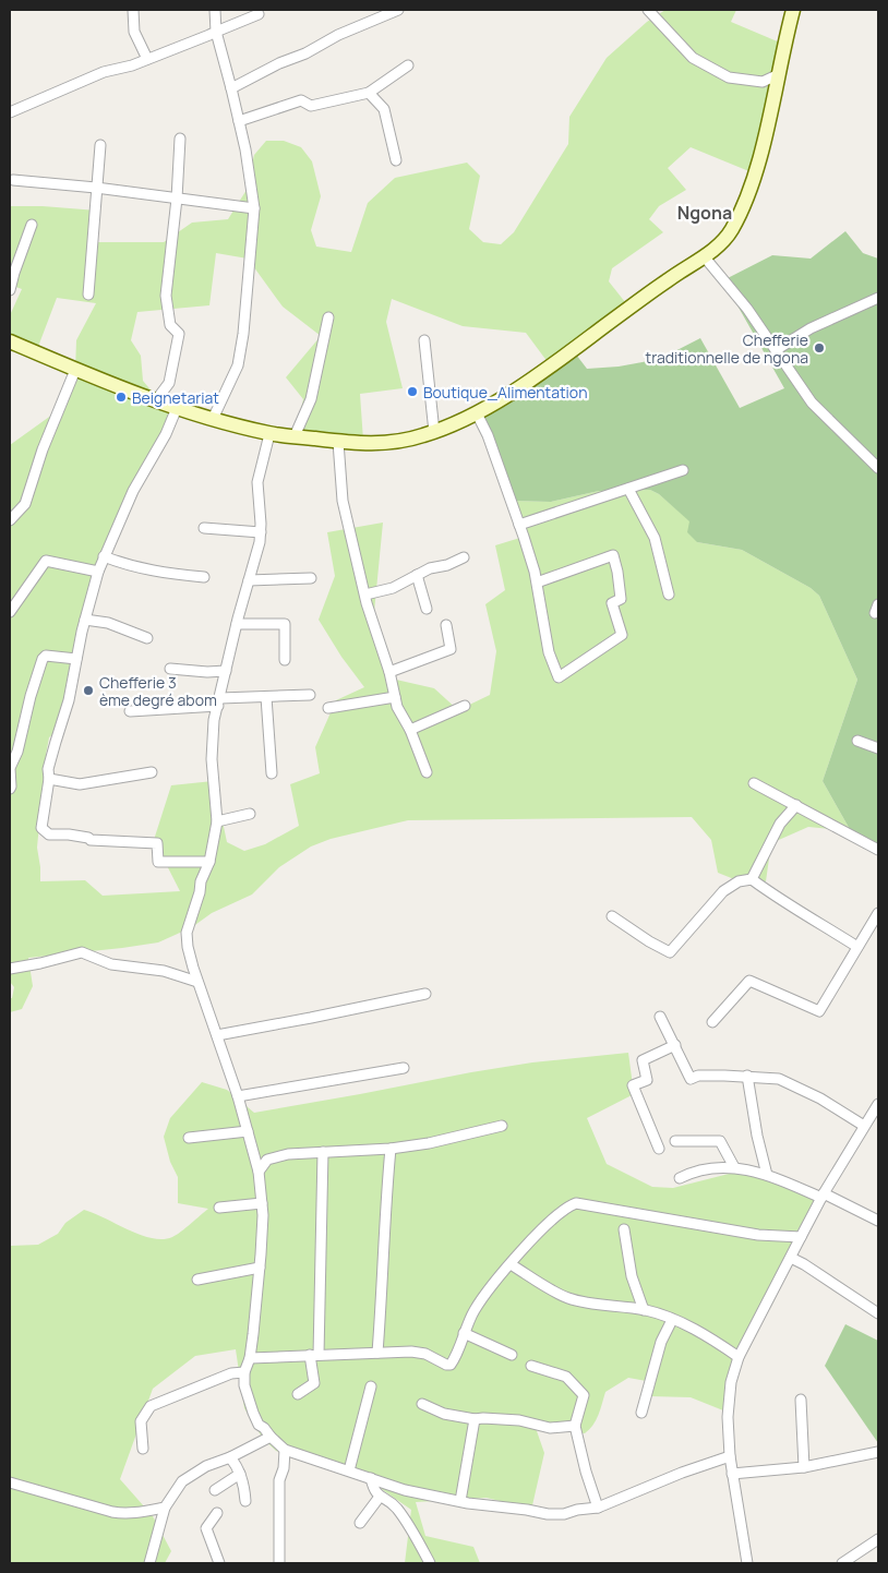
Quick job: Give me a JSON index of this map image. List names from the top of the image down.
{
  "districts": ["Ngona"],
  "places": [
    "Chefferie traditionnelle de ngona",
    "Boutique_Alimentation",
    "Beignetariat",
    "Chefferie 3 ème degré abom"
  ]
}
